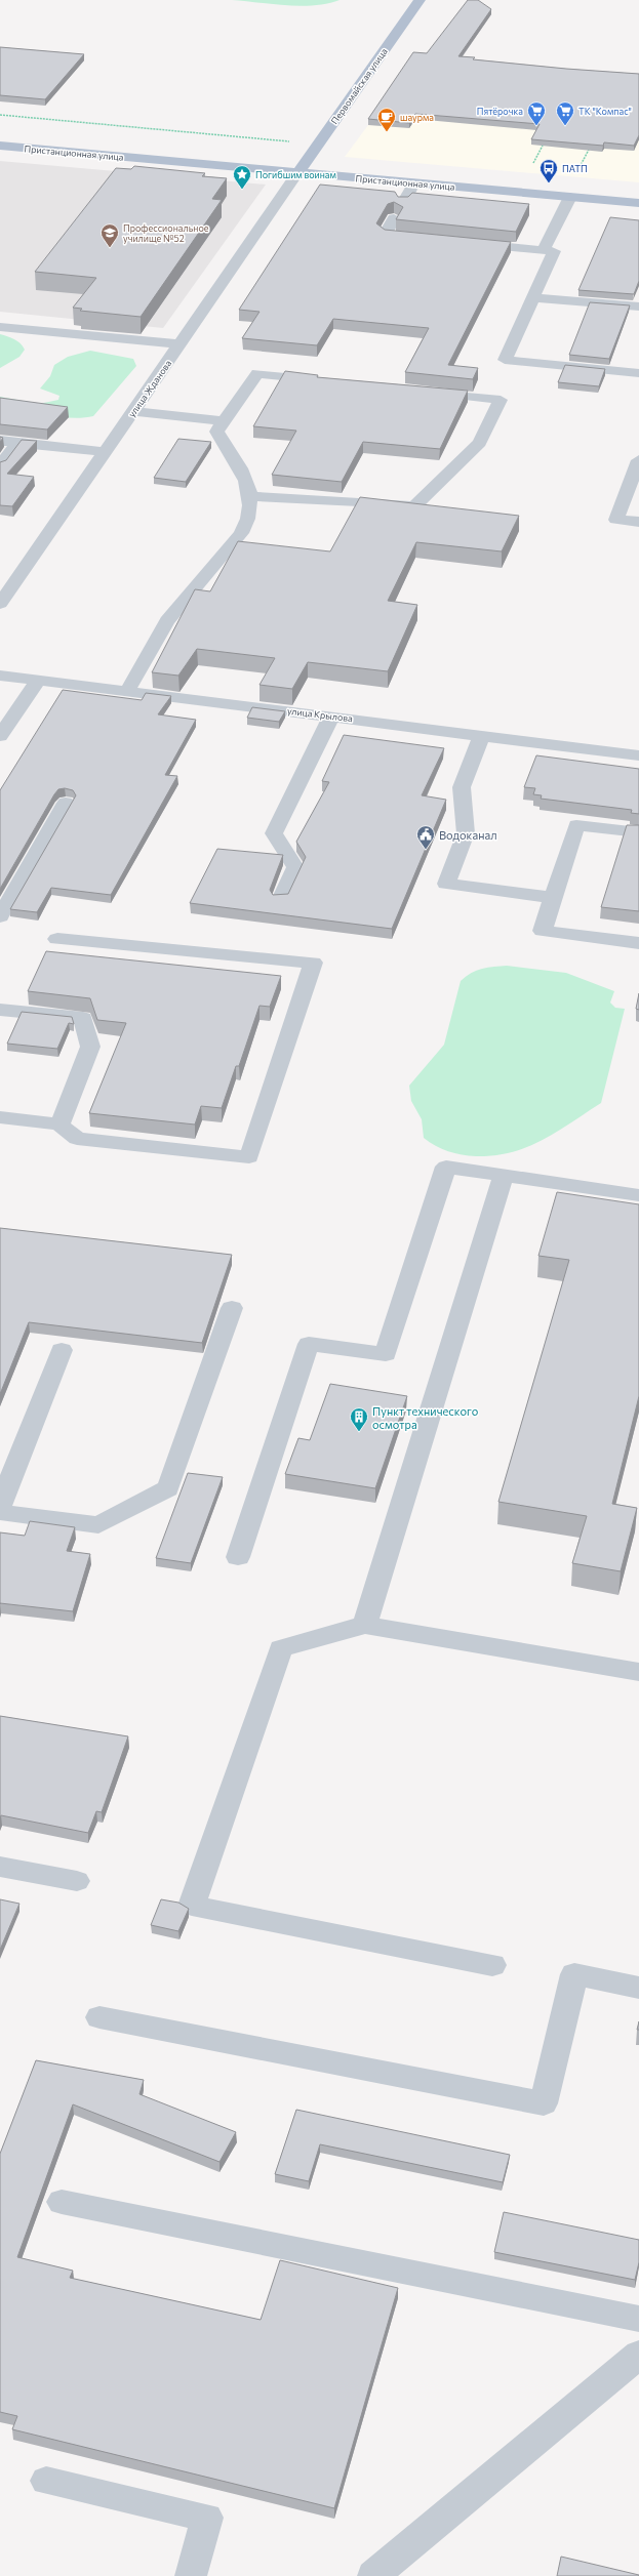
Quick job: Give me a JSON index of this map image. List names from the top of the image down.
{
  "streets": {
    "main road": ["Первомайская улица", "Пристанционная улица"],
    "street": ["улица Жданова", "улица Крылова"]
  },
  "crossings": [
    ["Первомайская улица", "Пристанционная улица"],
    ["Первомайская улица", "улица Жданова"],
    ["Пристанционная улица", "улица Жданова"]
  ],
  "places": {
    "supermarket": ["Пятёрочка", "ТК \"Компас\""],
    "cafe": ["шаурма"],
    "bus stop": ["ПАТП"],
    "place": ["Погибшим воинам"],
    "school or university": ["Профессиональное училище №52"],
    "public building": ["Водоканал"],
    "building": ["Пункт технического осмотра"]
  }
}
